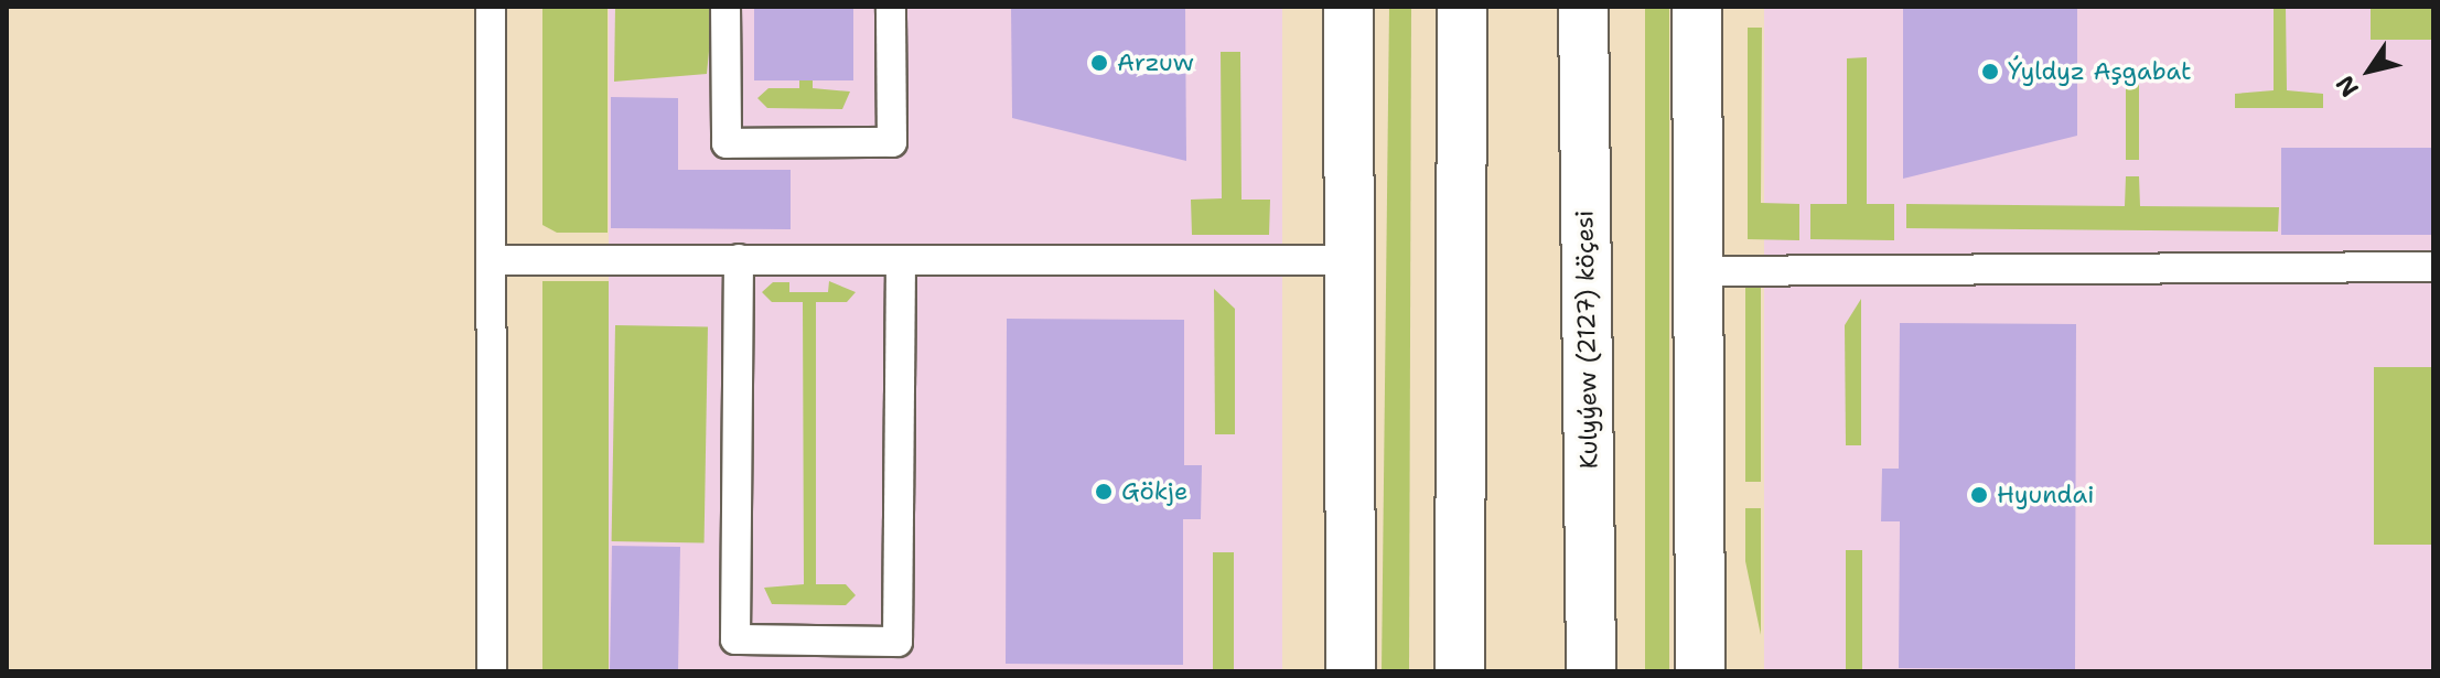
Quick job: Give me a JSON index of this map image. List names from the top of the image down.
{
  "streets": {
    "main road": ["Kulyýew (2127) köçesi"]
  },
  "places": [
    "Arzuw",
    "Ýyldyz Aşgabat",
    "Gökje",
    "Hyundai"
  ],
  "north": "bottom left"
}
